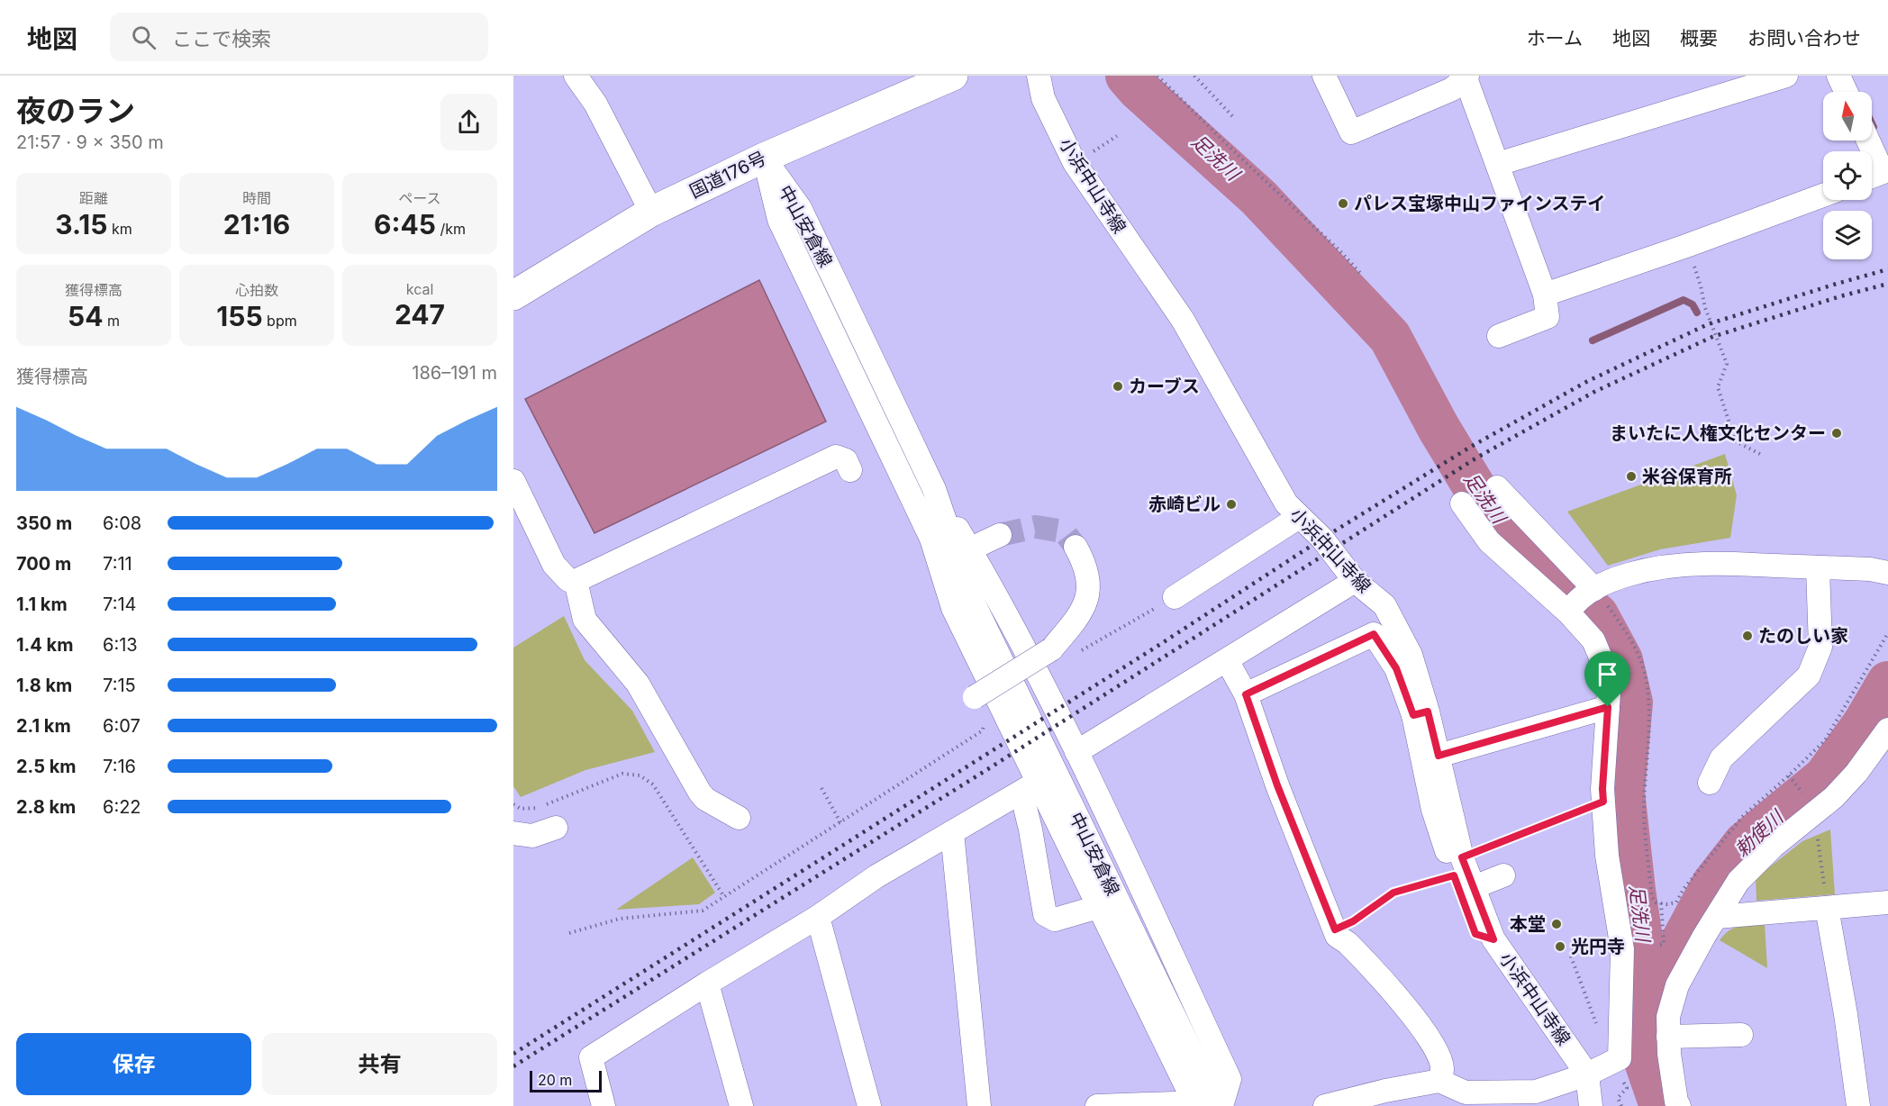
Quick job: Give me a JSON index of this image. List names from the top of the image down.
{
  "streets": {
    "highway": ["国道176号"],
    "street": ["小浜中山寺線", "中山安倉線"]
  },
  "crossings": [
    ["国道176号", "中山安倉線"]
  ],
  "water": ["足洗川", "勅使川"],
  "places": [
    "パレス宝塚中山ファインステイ",
    "カーブス",
    "まいたに人権文化センター",
    "米谷保育所",
    "赤崎ビル",
    "たのしい家",
    "本堂",
    "光円寺"
  ],
  "scale_bar": "20 m",
  "north": "top",
  "page": {
    "header": "地図",
    "search": "ここで検索",
    "nav": [
      "ホーム",
      "地図",
      "概要",
      "お問い合わせ"
    ],
    "heading": ["夜のラン", "21:57 · 9 × 350 m"],
    "stats": [
      ["距離", "3.15 km"],
      ["時間", "21:16"],
      ["ペース", "6:45 /km"],
      ["獲得標高", "54 m"],
      ["心拍数", "155 bpm"],
      ["kcal", "247"]
    ],
    "chart": ["獲得標高", "186–191 m"],
    "list": [
      {
        "name": "350 m",
        "note": "6:08"
      },
      {
        "name": "700 m",
        "note": "7:11"
      },
      {
        "name": "1.1 km",
        "note": "7:14"
      },
      {
        "name": "1.4 km",
        "note": "6:13"
      },
      {
        "name": "1.8 km",
        "note": "7:15"
      },
      {
        "name": "2.1 km",
        "note": "6:07"
      },
      {
        "name": "2.5 km",
        "note": "7:16"
      },
      {
        "name": "2.8 km",
        "note": "6:22"
      }
    ],
    "buttons": ["保存", "共有"],
    "scale": "20 m"
  }
}
